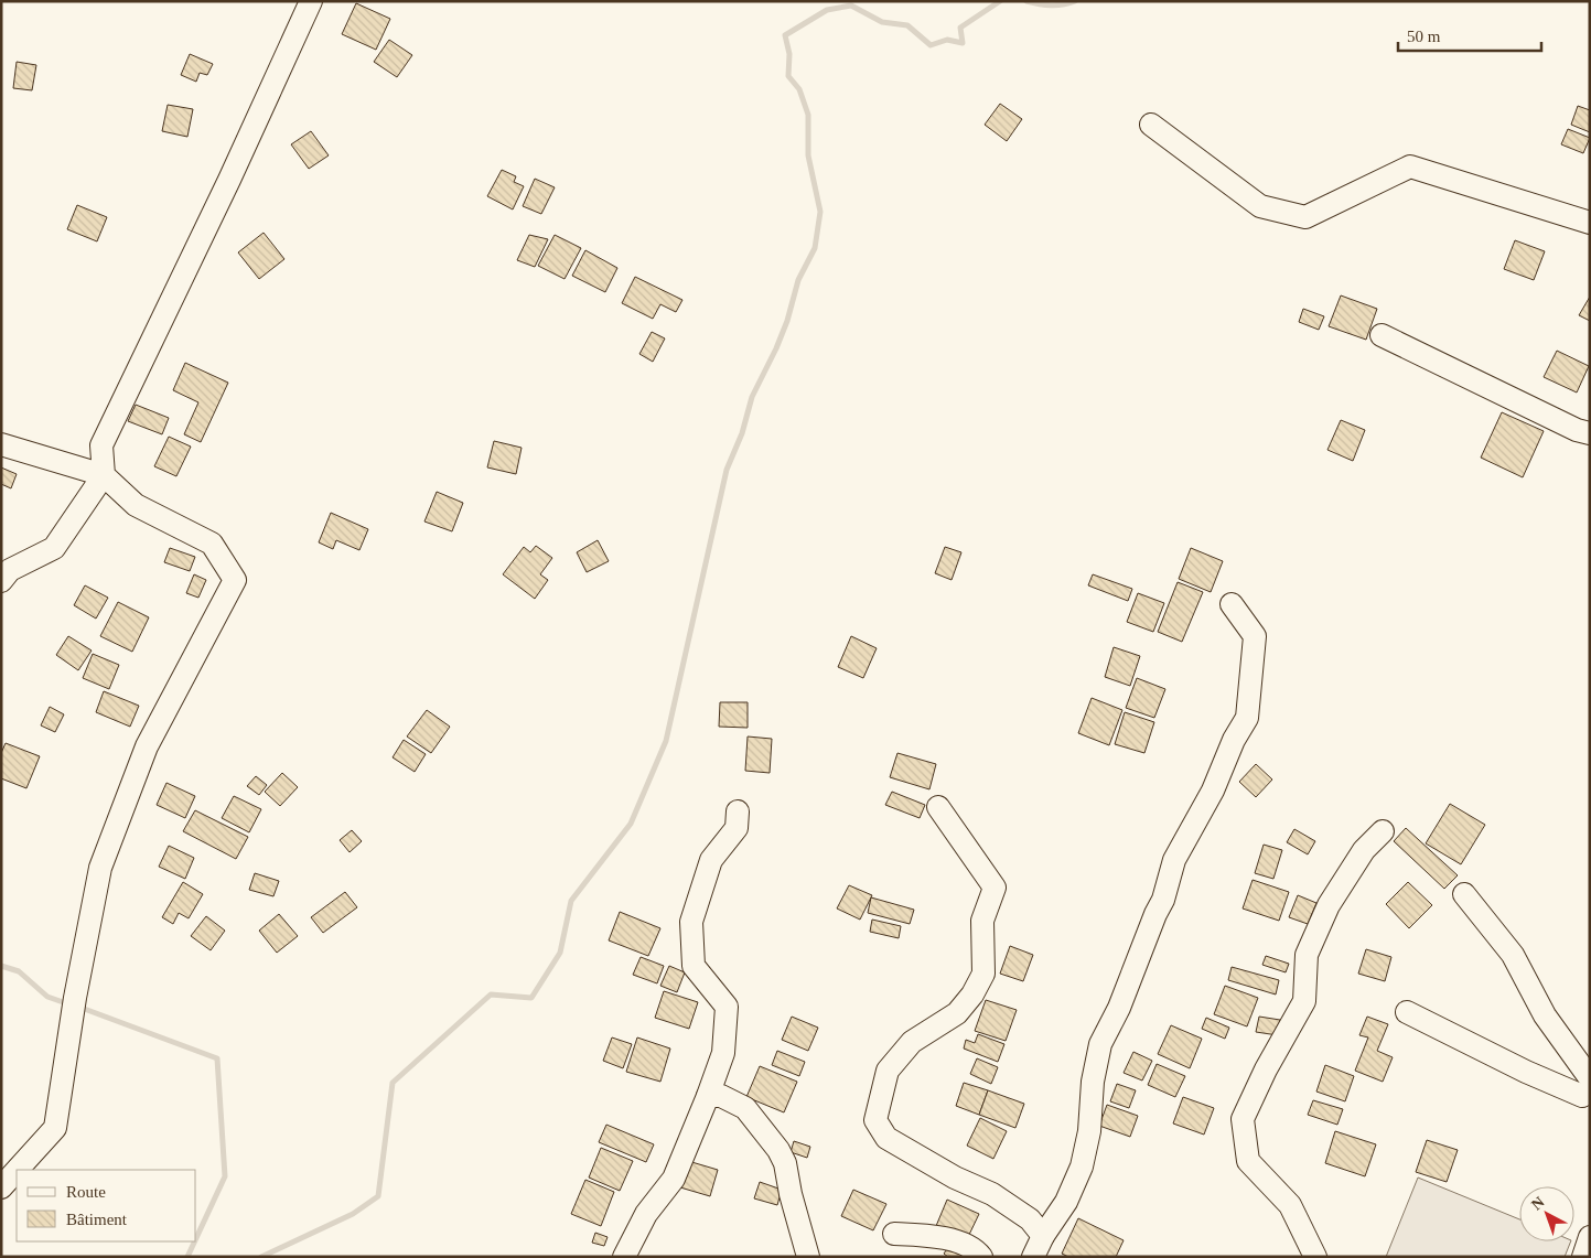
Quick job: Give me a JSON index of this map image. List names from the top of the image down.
{
  "legend": ["Route", "Bâtiment"],
  "scale_bar": "50 m",
  "north": "top left"
}
